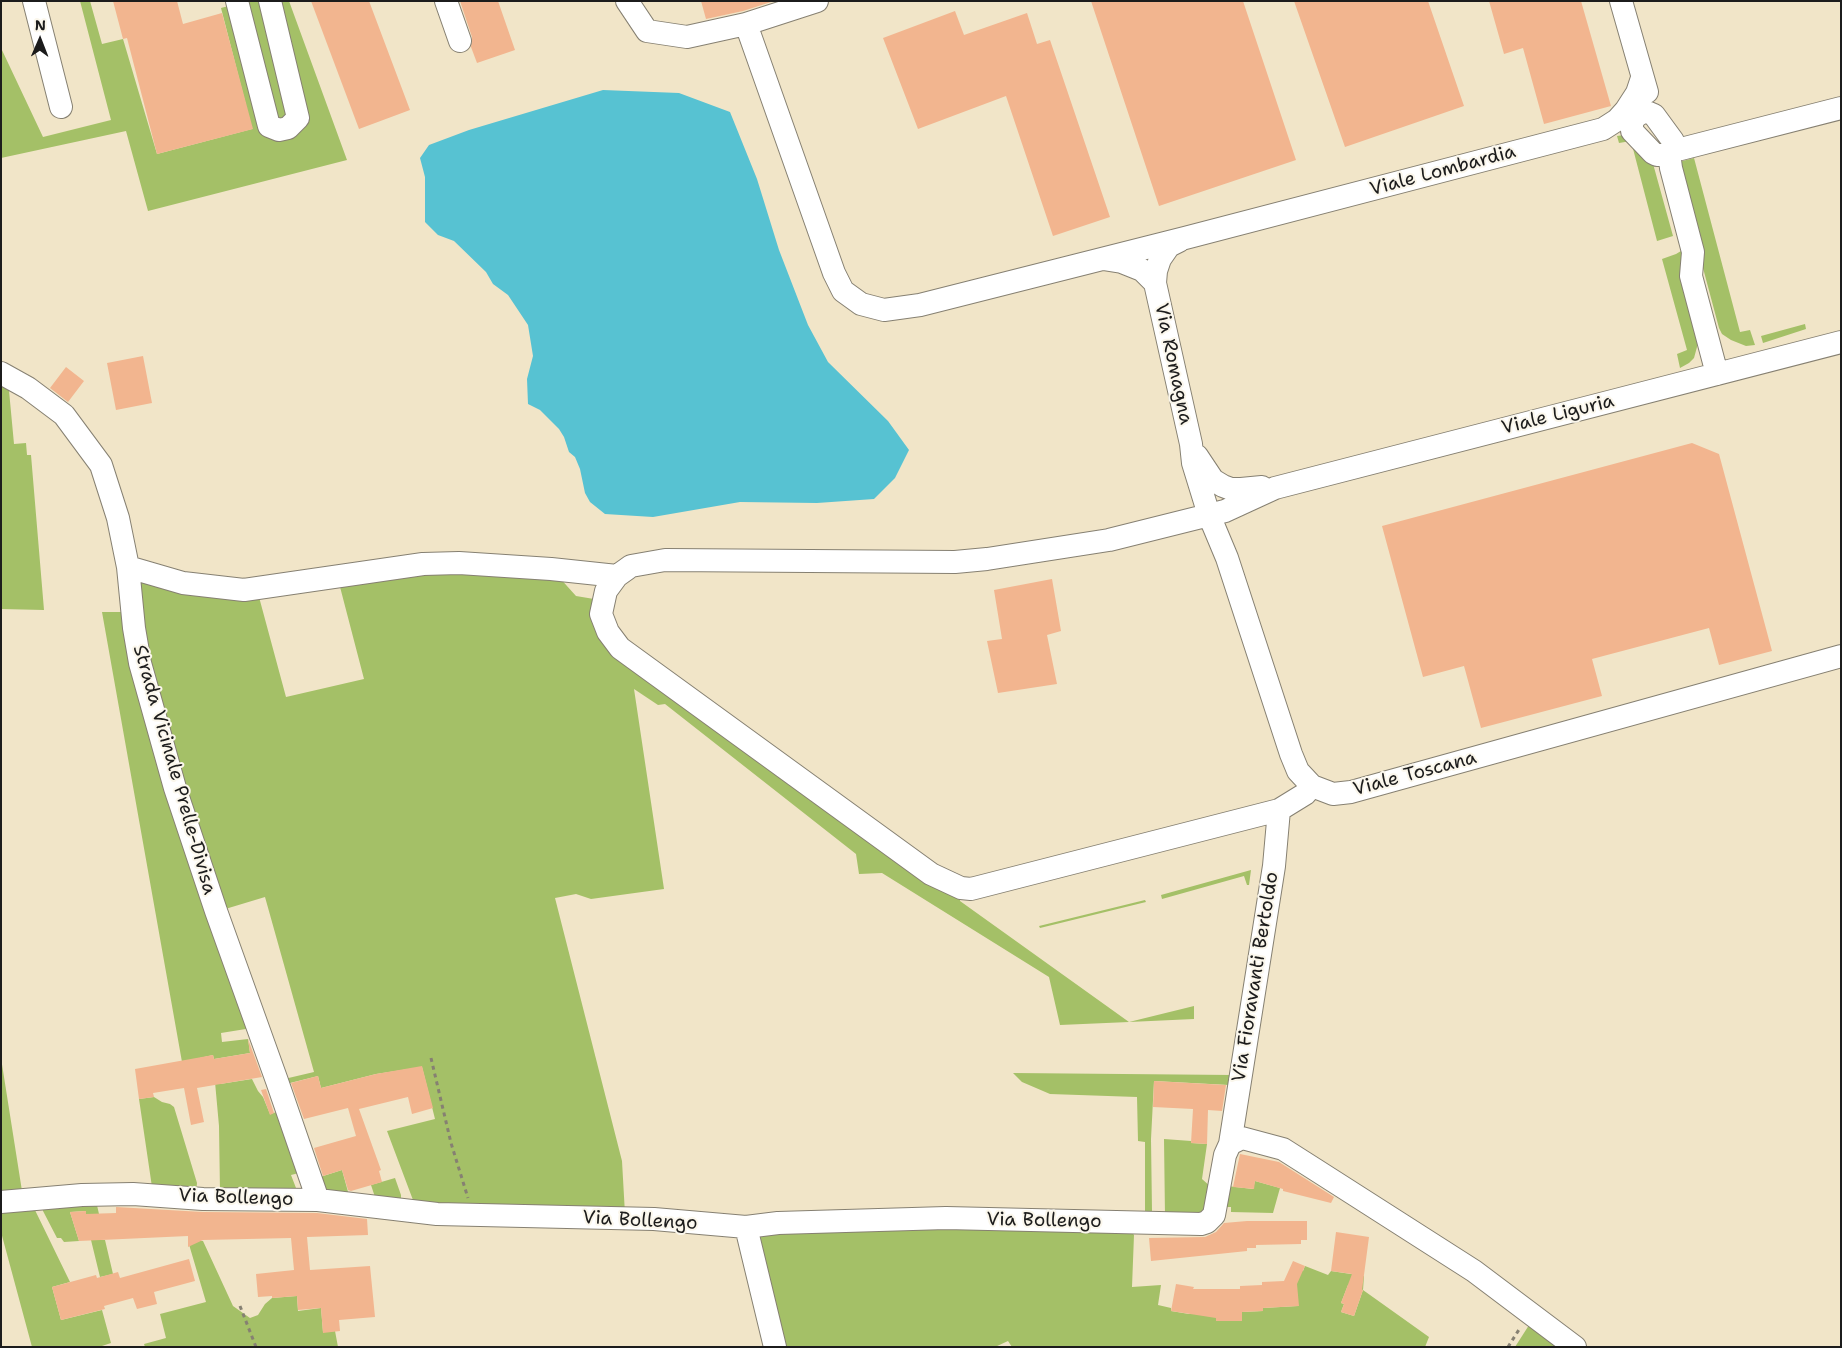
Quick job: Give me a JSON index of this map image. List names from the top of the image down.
{
  "streets": {
    "street": [
      "Viale Lombardia",
      "Via Romagna",
      "Viale Liguria",
      "Strada Vicinale Prelle-Divisa",
      "Viale Toscana",
      "Via Fioravanti Bertoldo",
      "Via Bollengo"
    ]
  },
  "crossings": [
    ["Strada Vicinale Prelle-Divisa", "Via Bollengo"],
    ["Via Fioravanti Bertoldo", "Via Bollengo"]
  ],
  "north": "top"
}
